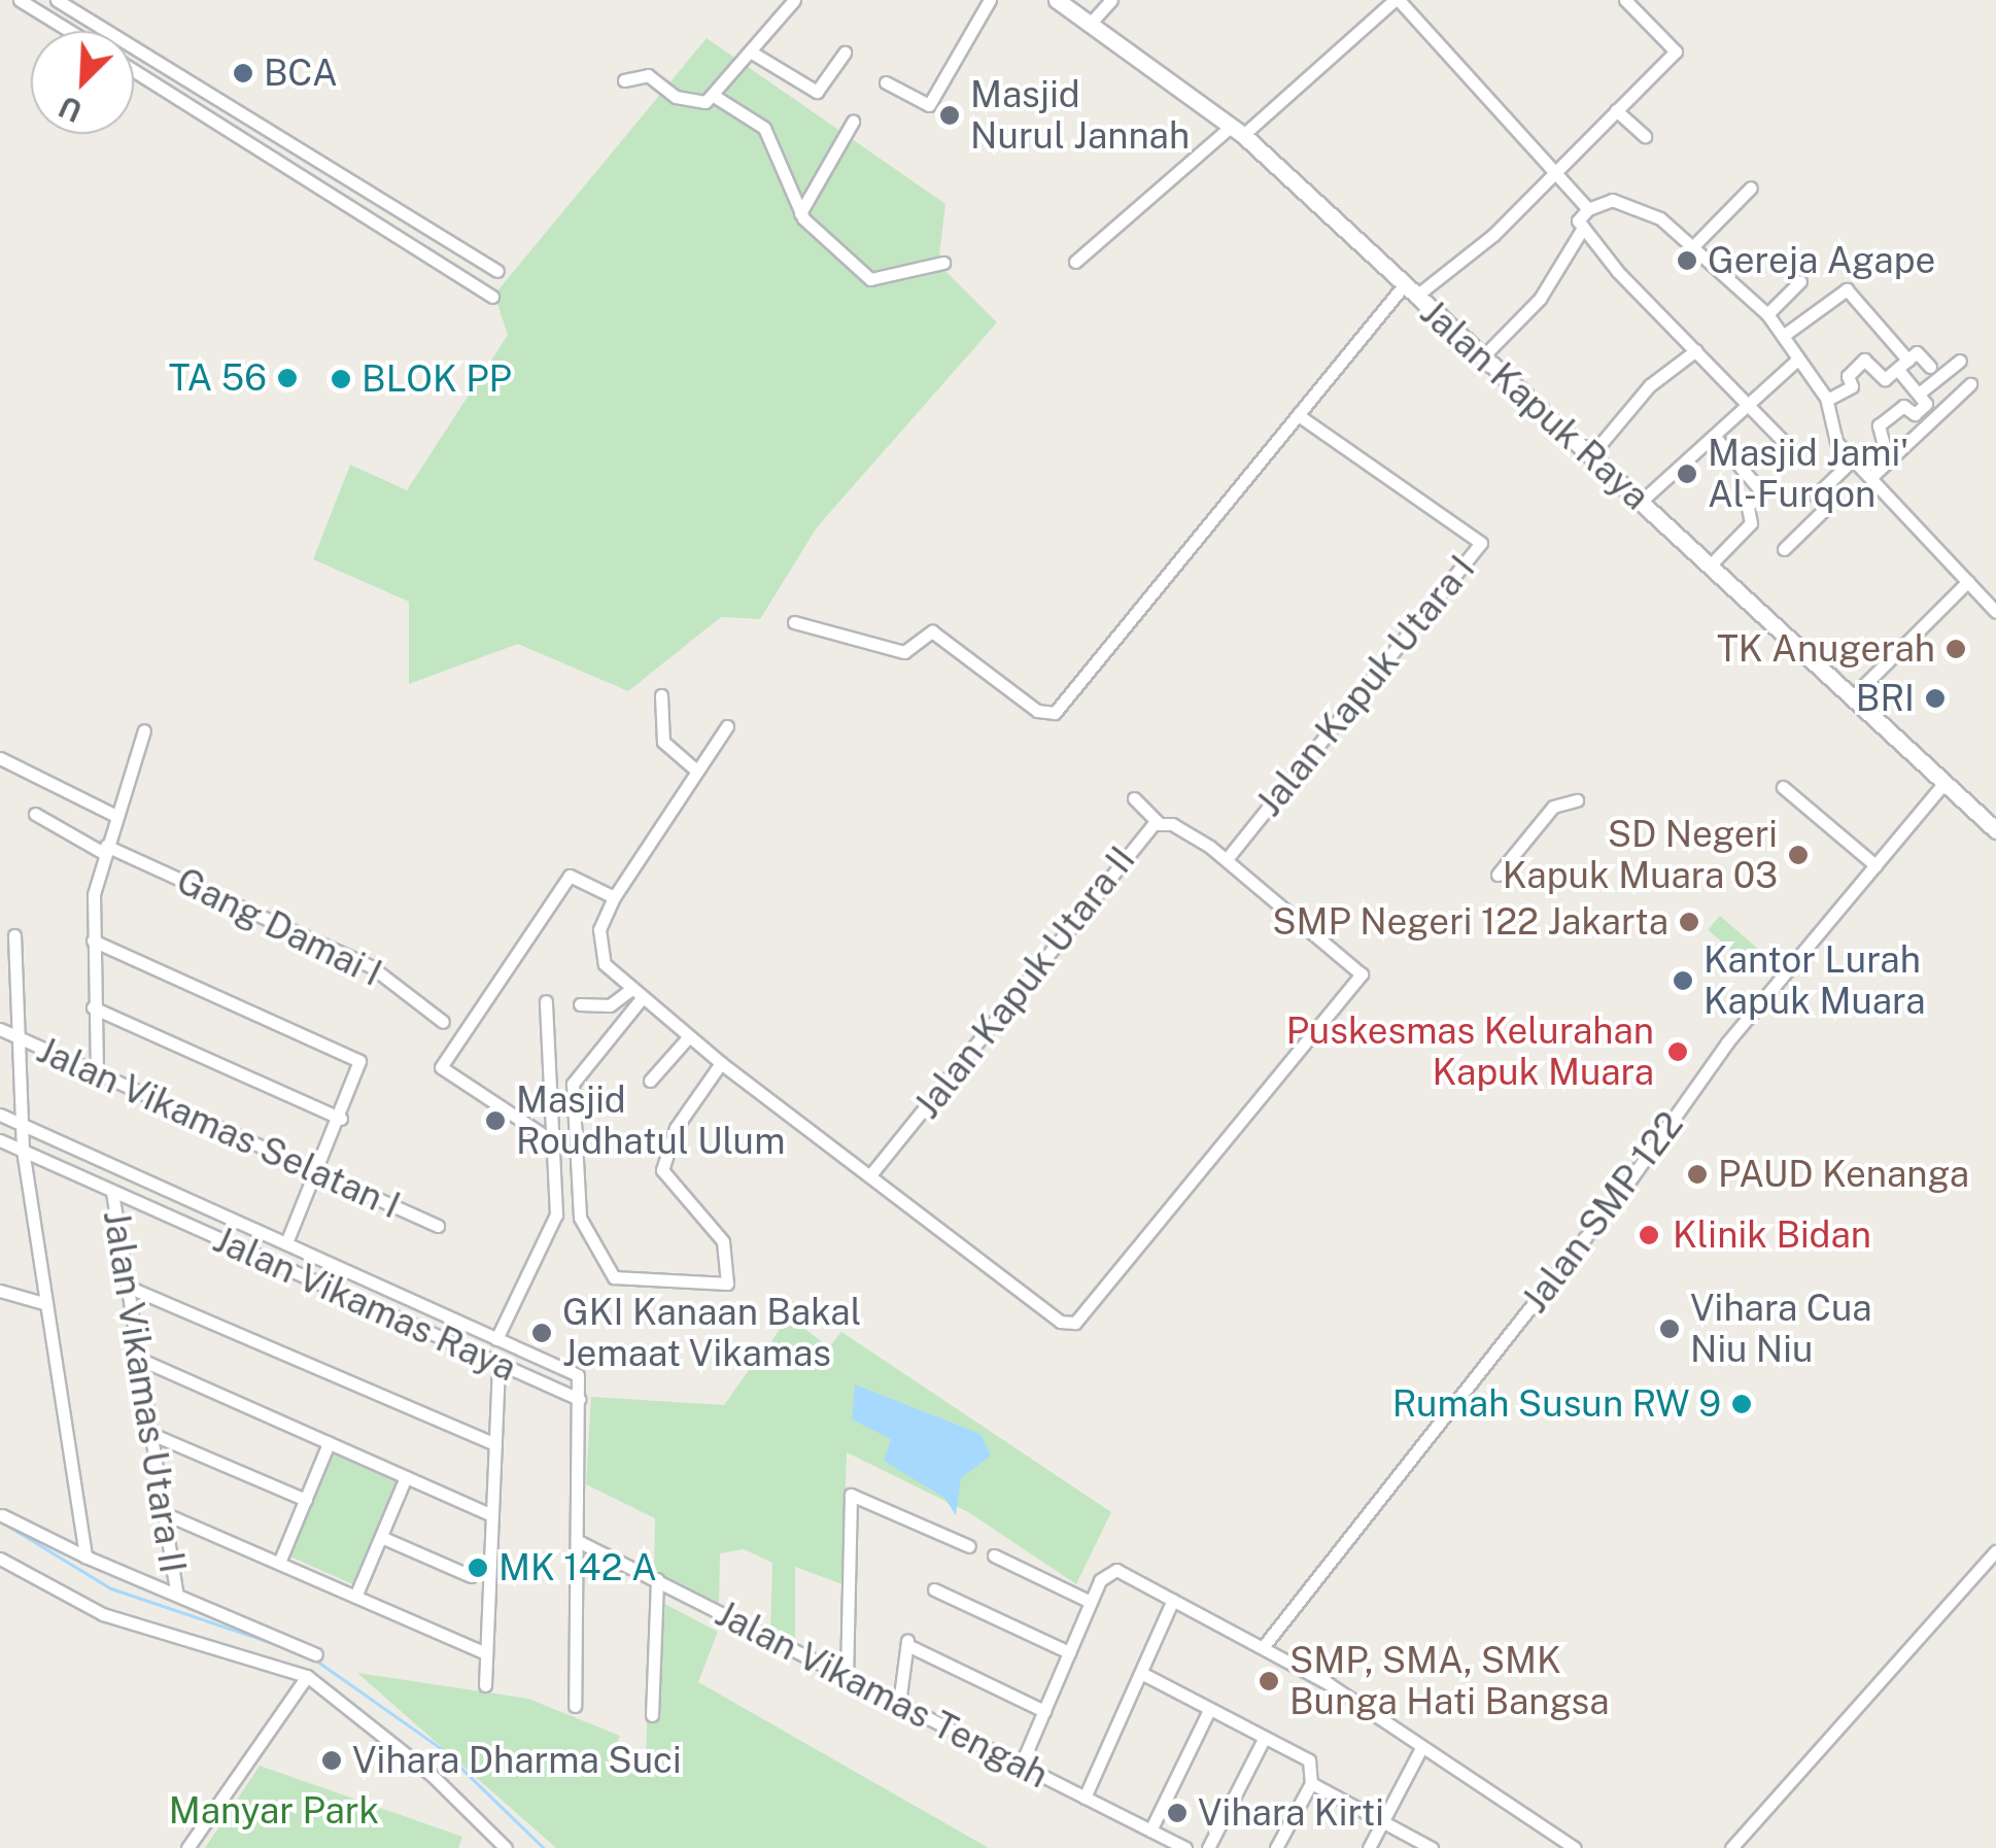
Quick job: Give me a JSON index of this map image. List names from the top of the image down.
{
  "streets": {
    "main road": ["Jalan Kapuk Raya"],
    "street": [
      "Jalan Kapuk Utara I",
      "Gang Damai I",
      "Jalan Kapuk Utara II",
      "Jalan Vikamas Selatan I",
      "Jalan SMP 122",
      "Jalan Vikamas Raya",
      "Jalan Vikamas Utara II",
      "Jalan Vikamas Tengah"
    ]
  },
  "crossings": [
    ["Jalan Kapuk Raya", "Jalan SMP 122"],
    ["Jalan Kapuk Utara I", "Jalan Kapuk Utara II"],
    ["Jalan Vikamas Raya", "Jalan Vikamas Utara II"]
  ],
  "parks": ["Manyar Park"],
  "places": [
    "BCA",
    "Masjid Nurul Jannah",
    "Gereja Agape",
    "TA 56",
    "BLOK PP",
    "Masjid Jami' Al-Furqon",
    "TK Anugerah",
    "BRI",
    "SD Negeri Kapuk Muara 03",
    "SMP Negeri 122 Jakarta",
    "Kantor Lurah Kapuk Muara",
    "Puskesmas Kelurahan Kapuk Muara",
    "Masjid Roudhatul Ulum",
    "PAUD Kenanga",
    "Klinik Bidan",
    "Vihara Cua Niu Niu",
    "GKI Kanaan Bakal Jemaat Vikamas",
    "Rumah Susun RW 9",
    "MK 142 A",
    "SMP, SMA, SMK Bunga Hati Bangsa",
    "Vihara Dharma Suci",
    "Vihara Kirti"
  ],
  "north": "bottom left"
}
